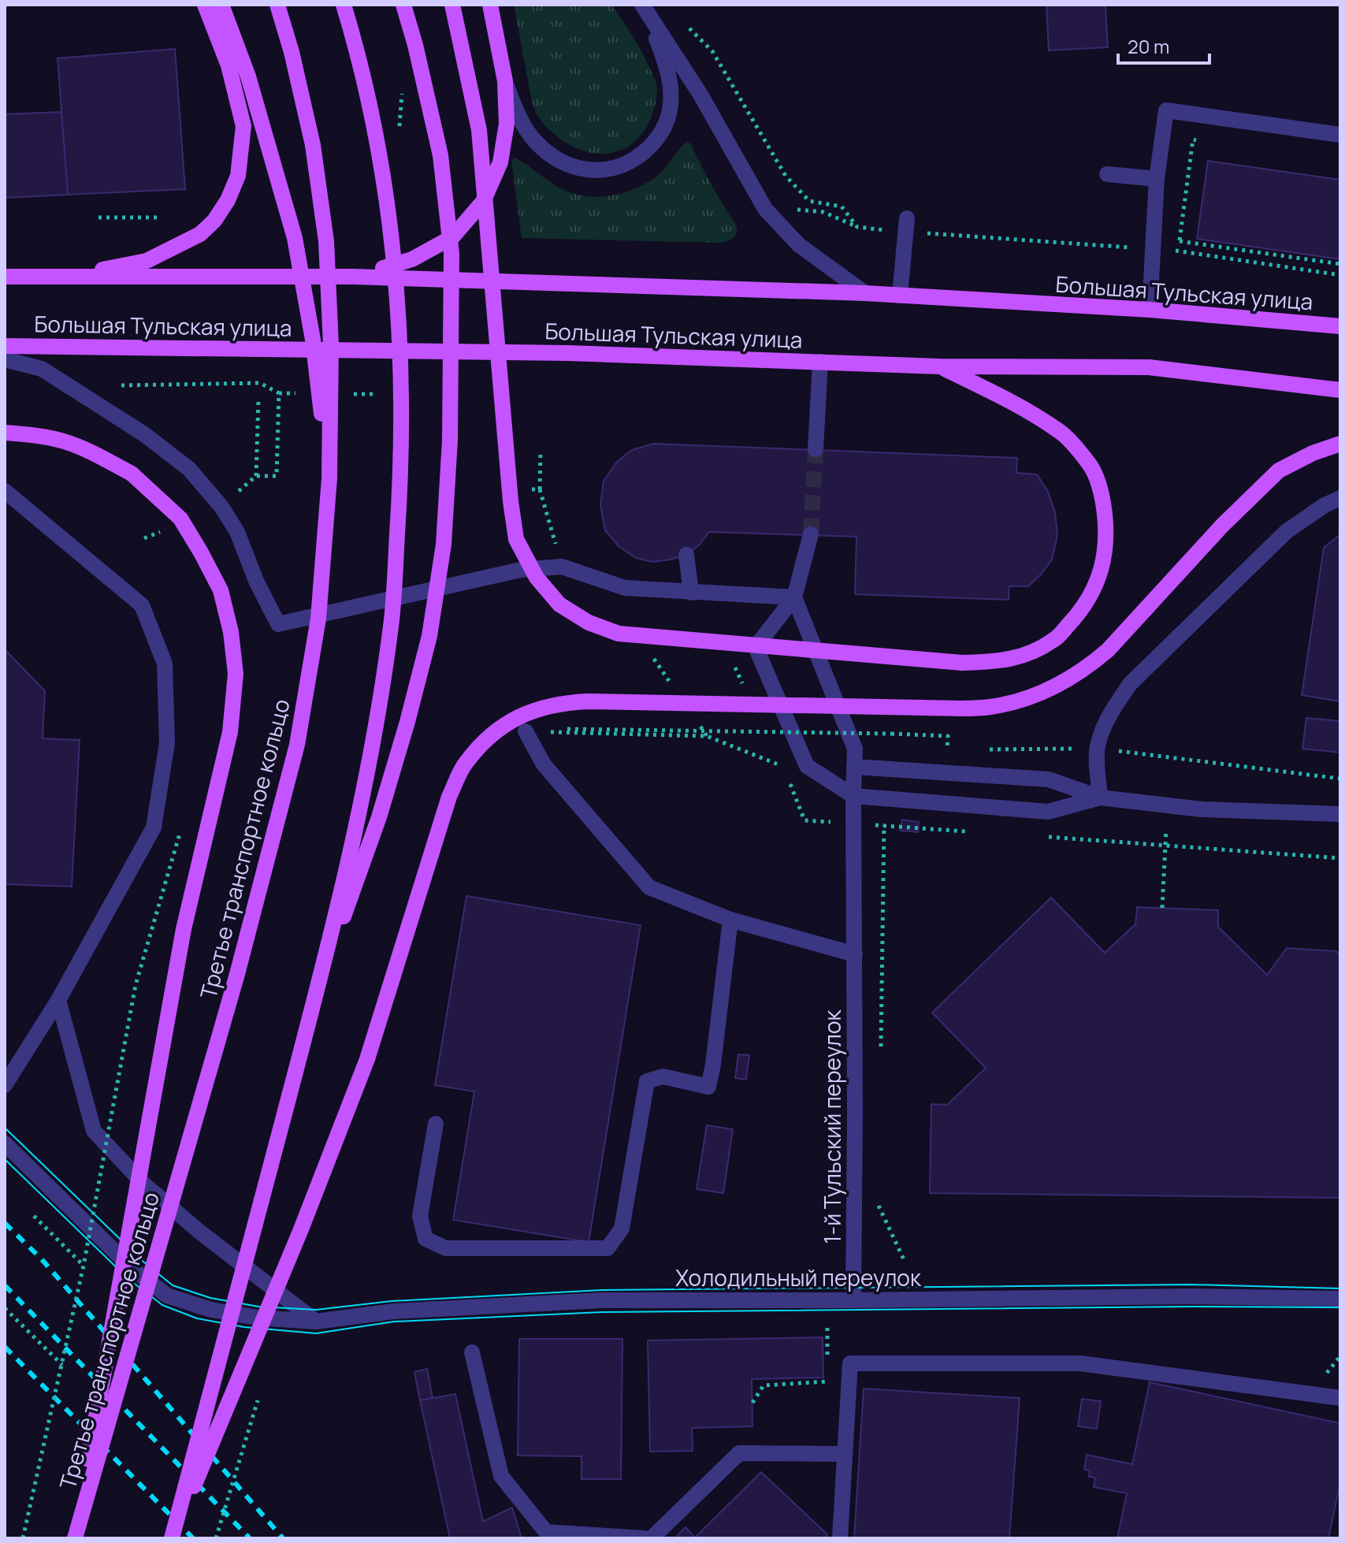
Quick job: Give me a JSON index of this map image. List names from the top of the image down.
{
  "streets": {
    "main road": ["Большая Тульская улица", "Третье транспортное кольцо"],
    "street": ["1-й Тульский переулок", "Холодильный переулок"]
  },
  "crossings": [
    ["1-й Тульский переулок", "Холодильный переулок"]
  ],
  "scale_bar": "20 m"
}
